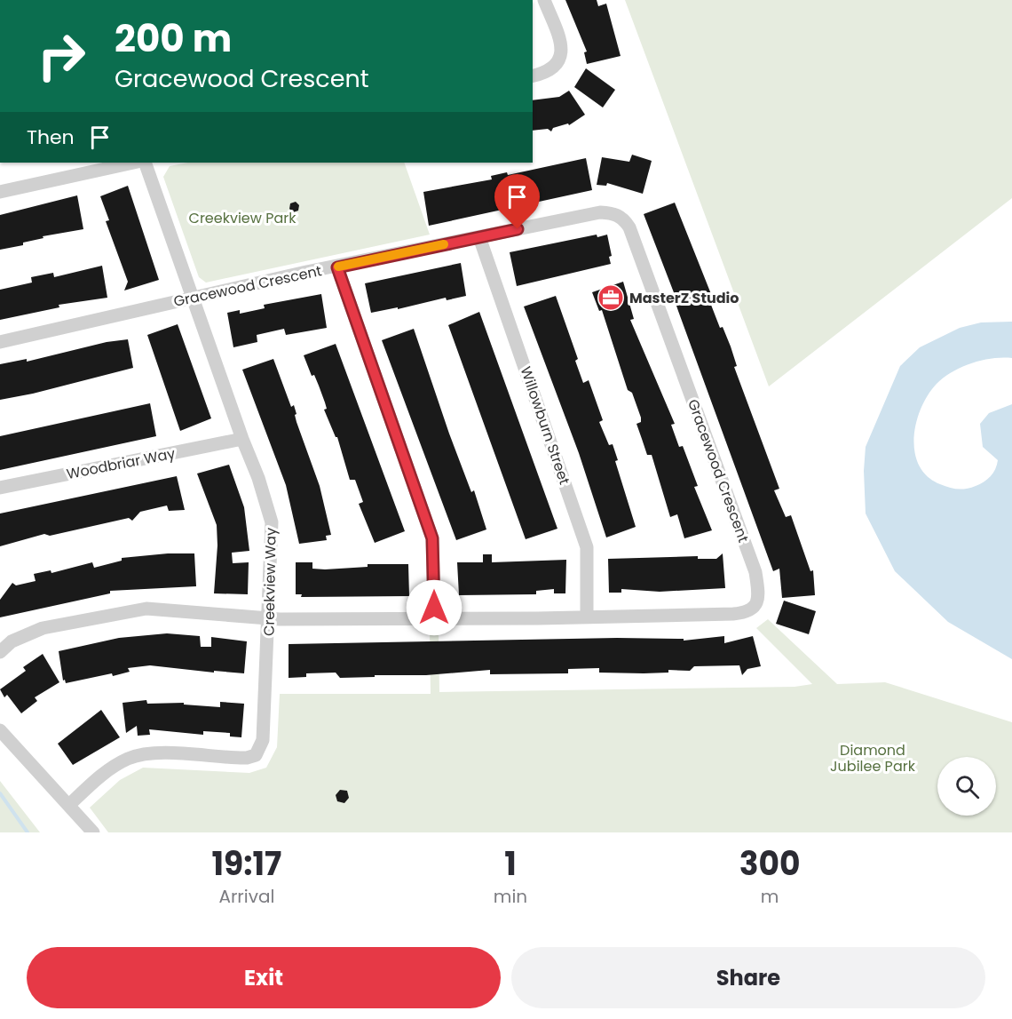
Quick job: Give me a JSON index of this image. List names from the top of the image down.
{
  "streets": {
    "street": [
      "Gracewood Crescent",
      "Willowburn Street",
      "Woodbriar Way",
      "Creekview Way"
    ]
  },
  "crossings": [
    ["Gracewood Crescent", "Willowburn Street"],
    ["Gracewood Crescent", "Creekview Way"],
    ["Woodbriar Way", "Creekview Way"]
  ],
  "parks": ["Creekview Park", "Diamond Jubilee Park"],
  "places": {
    "office": ["MasterZ Studio"]
  },
  "page": {
    "turn": ["200 m", "Gracewood Crescent"],
    "then": "Then",
    "eta": [
      "19:17",
      "Arrival",
      "1",
      "min",
      "300",
      "m"
    ],
    "buttons": ["Exit", "Share"]
  }
}
